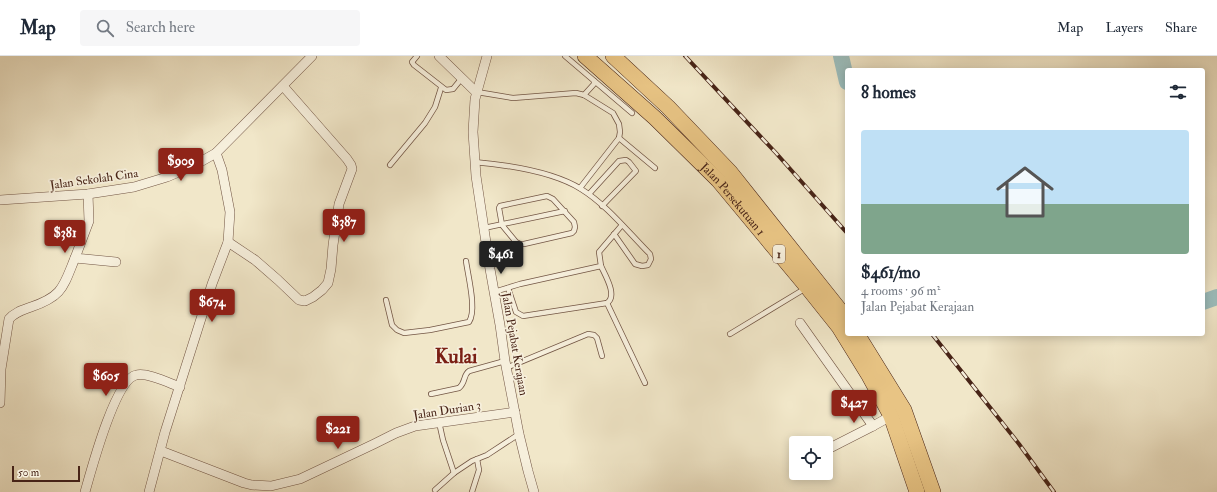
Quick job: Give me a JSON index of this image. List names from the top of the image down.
{
  "streets": {
    "highway": ["Jalan Persekutuan 1", "1"],
    "street": ["Jalan Sekolah Cina", "Jalan Pejabat Kerajaan", "Jalan Durian 3"]
  },
  "crossings": [
    ["Jalan Pejabat Kerajaan", "Jalan Durian 3"]
  ],
  "districts": ["Kulai"],
  "scale_bar": "50 m",
  "page": {
    "header": "Map",
    "search": "Search here",
    "nav": ["Map", "Layers", "Share"],
    "heading": "8 homes",
    "list": [
      {
        "name": "$461/mo",
        "note": "4 rooms · 96 m² · Jalan Pejabat Kerajaan"
      }
    ],
    "price": [
      "$909",
      "$387",
      "$381",
      "$461",
      "$674",
      "$605",
      "$427",
      "$221"
    ],
    "scale": "50 m"
  }
}
